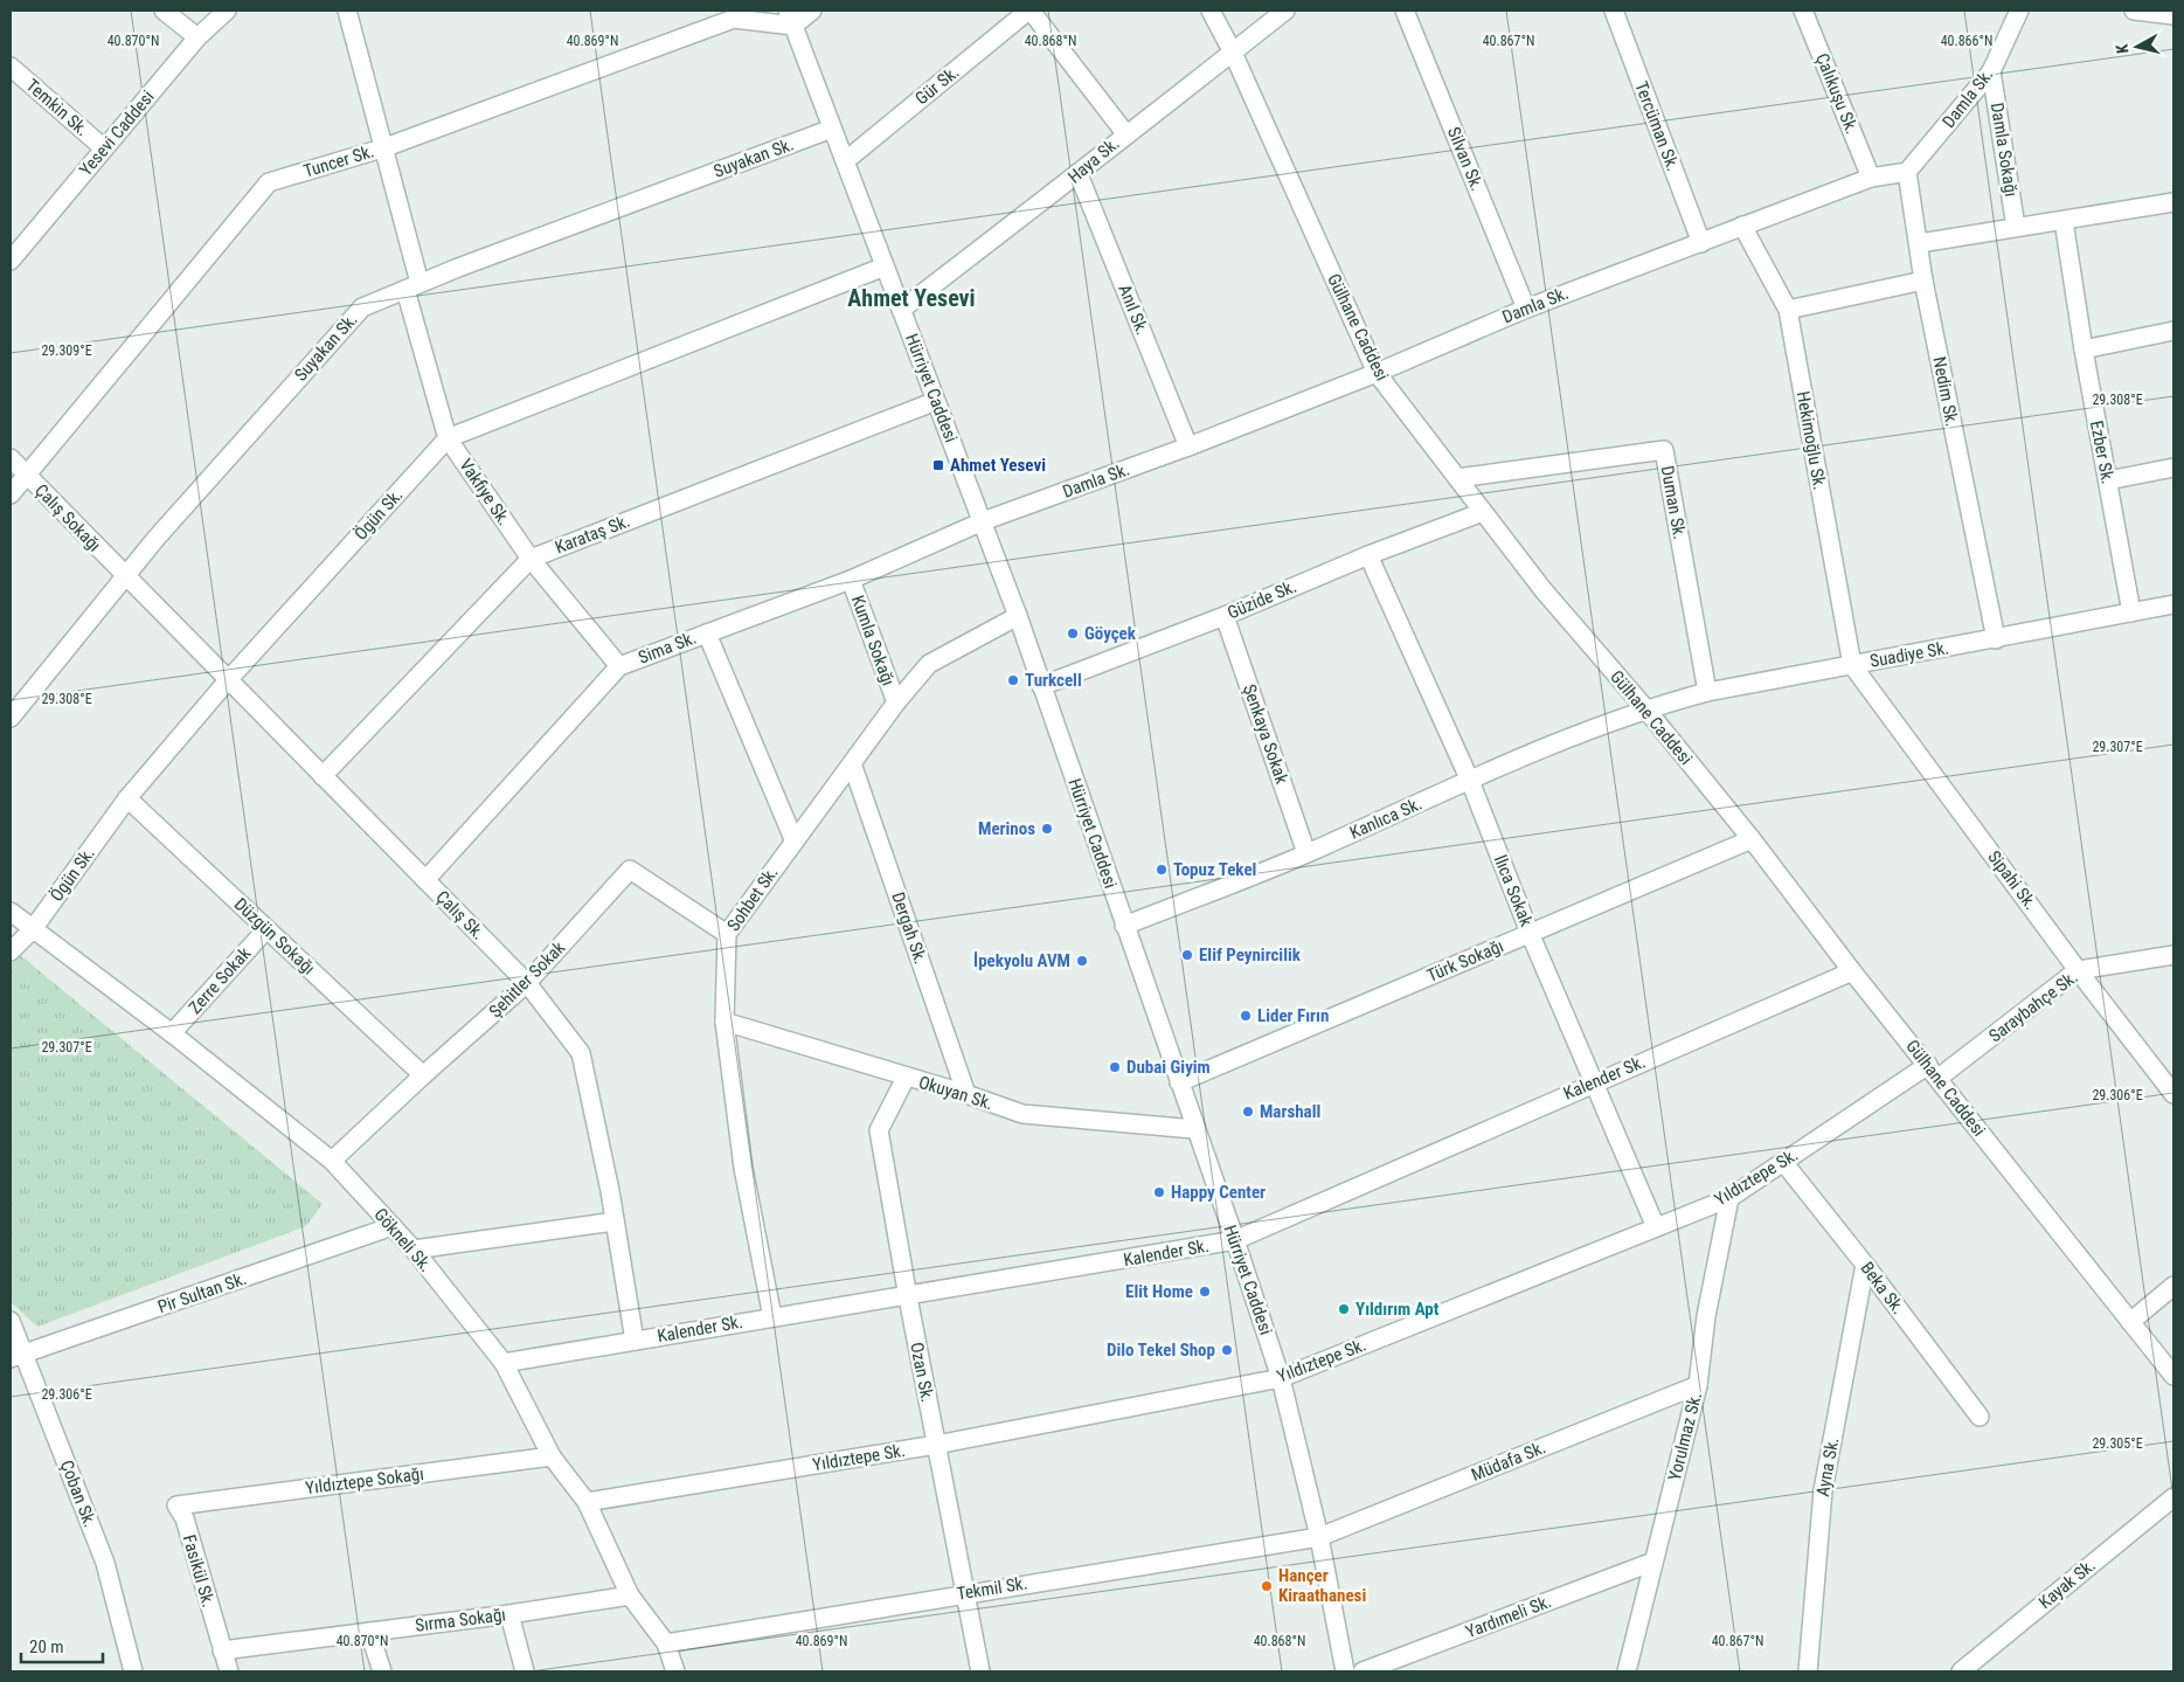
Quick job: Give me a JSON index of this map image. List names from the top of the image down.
{
  "streets": {
    "street": [
      "Gür Sk.",
      "Çalıkuşu Sk.",
      "Damla Sk.",
      "Temkin Sk.",
      "Tercüman Sk.",
      "Yesevi Caddesi",
      "Damla Sokağı",
      "Suyakan Sk.",
      "Silvan Sk.",
      "Haya Sk.",
      "Tuncer Sk.",
      "Anıl Sk.",
      "Gülhane Caddesi",
      "Hürriyet Caddesi",
      "Nedim Sk.",
      "Hekimoğlu Sk.",
      "Ezber Sk.",
      "Vakfiye Sk.",
      "Duman Sk.",
      "Ögün Sk.",
      "Çalış Sokağı",
      "Karataş Sk.",
      "Güzide Sk.",
      "Kumla Sokağı",
      "Sima Sk.",
      "Suadiye Sk.",
      "Şenkaya Sokak",
      "Kanlıca Sk.",
      "Sipahi Sk.",
      "llıca Sokak",
      "Sohbet Sk.",
      "Çalış Sk.",
      "Dergah Sk.",
      "Düzgün Sokağı",
      "Türk Sokağı",
      "Şehitler Sokak",
      "Zerre Sokak",
      "Saraybahçe Sk.",
      "Kalender Sk.",
      "Okuyan Sk.",
      "Yıldıztepe Sk.",
      "Gökneli Sk.",
      "Beka Sk.",
      "Pir Sultan Sk.",
      "Ozan Sk.",
      "Yorulmaz Sk.",
      "Müdafa Sk.",
      "Ayna Sk.",
      "Yıldıztepe Sokağı",
      "Çoban Sk.",
      "Fasikül Sk.",
      "Kayak Sk.",
      "Tekmil Sk.",
      "Yardımeli Sk.",
      "Sırma Sokağı"
    ]
  },
  "crossings": [
    ["Gür Sk.", "Hürriyet Caddesi"],
    ["Çalıkuşu Sk.", "Damla Sk."],
    ["Damla Sk.", "Tercüman Sk."],
    ["Damla Sk.", "Damla Sokağı"],
    ["Damla Sk.", "Silvan Sk."],
    ["Damla Sk.", "Anıl Sk."],
    ["Damla Sk.", "Gülhane Caddesi"],
    ["Damla Sk.", "Hürriyet Caddesi"],
    ["Damla Sk.", "Nedim Sk."],
    ["Damla Sk.", "Hekimoğlu Sk."],
    ["Damla Sk.", "Sima Sk."],
    ["Temkin Sk.", "Yesevi Caddesi"],
    ["Suyakan Sk.", "Hürriyet Caddesi"],
    ["Suyakan Sk.", "Vakfiye Sk."],
    ["Suyakan Sk.", "Çalış Sokağı"],
    ["Suyakan Sk.", "Çalış Sk."],
    ["Haya Sk.", "Anıl Sk."],
    ["Haya Sk.", "Gülhane Caddesi"],
    ["Haya Sk.", "Hürriyet Caddesi"],
    ["Tuncer Sk.", "Hürriyet Caddesi"],
    ["Tuncer Sk.", "Vakfiye Sk."],
    ["Tuncer Sk.", "Çalış Sokağı"],
    ["Gülhane Caddesi", "Duman Sk."],
    ["Gülhane Caddesi", "Güzide Sk."],
    ["Gülhane Caddesi", "Suadiye Sk."],
    ["Gülhane Caddesi", "Kanlıca Sk."],
    ["Gülhane Caddesi", "Türk Sokağı"],
    ["Gülhane Caddesi", "Saraybahçe Sk."],
    ["Gülhane Caddesi", "Kalender Sk."],
    ["Gülhane Caddesi", "Yıldıztepe Sk."],
    ["Hürriyet Caddesi", "Ögün Sk."],
    ["Hürriyet Caddesi", "Karataş Sk."],
    ["Hürriyet Caddesi", "Güzide Sk."],
    ["Hürriyet Caddesi", "Sima Sk."],
    ["Hürriyet Caddesi", "Kanlıca Sk."],
    ["Hürriyet Caddesi", "Sohbet Sk."],
    ["Hürriyet Caddesi", "Türk Sokağı"],
    ["Hürriyet Caddesi", "Kalender Sk."],
    ["Hürriyet Caddesi", "Okuyan Sk."],
    ["Hürriyet Caddesi", "Yıldıztepe Sk."],
    ["Hürriyet Caddesi", "Müdafa Sk."],
    ["Hürriyet Caddesi", "Tekmil Sk."],
    ["Nedim Sk.", "Suadiye Sk."],
    ["Hekimoğlu Sk.", "Suadiye Sk."],
    ["Hekimoğlu Sk.", "Sipahi Sk."],
    ["Ezber Sk.", "Suadiye Sk."],
    ["Vakfiye Sk.", "Ögün Sk."],
    ["Vakfiye Sk.", "Karataş Sk."],
    ["Vakfiye Sk.", "Sima Sk."],
    ["Duman Sk.", "Suadiye Sk."],
    ["Ögün Sk.", "Çalış Sk."],
    ["Ögün Sk.", "Düzgün Sokağı"],
    ["Ögün Sk.", "Gökneli Sk."],
    ["Çalış Sokağı", "Çalış Sk."],
    ["Karataş Sk.", "Çalış Sk."],
    ["Güzide Sk.", "Şenkaya Sokak"],
    ["Güzide Sk.", "llıca Sokak"],
    ["Kumla Sokağı", "Sima Sk."],
    ["Kumla Sokağı", "Sohbet Sk."],
    ["Sima Sk.", "Çalış Sk."],
    ["Suadiye Sk.", "Kanlıca Sk."],
    ["Suadiye Sk.", "Sipahi Sk."],
    ["Şenkaya Sokak", "Kanlıca Sk."],
    ["Kanlıca Sk.", "llıca Sokak"],
    ["Sipahi Sk.", "Saraybahçe Sk."],
    ["llıca Sokak", "Türk Sokağı"],
    ["llıca Sokak", "Kalender Sk."],
    ["llıca Sokak", "Yıldıztepe Sk."],
    ["Sohbet Sk.", "Dergah Sk."],
    ["Sohbet Sk.", "Şehitler Sokak"],
    ["Sohbet Sk.", "Kalender Sk."],
    ["Sohbet Sk.", "Okuyan Sk."],
    ["Çalış Sk.", "Şehitler Sokak"],
    ["Çalış Sk.", "Kalender Sk."],
    ["Dergah Sk.", "Okuyan Sk."],
    ["Düzgün Sokağı", "Şehitler Sokak"],
    ["Düzgün Sokağı", "Zerre Sokak"],
    ["Şehitler Sokak", "Gökneli Sk."],
    ["Zerre Sokak", "Gökneli Sk."],
    ["Saraybahçe Sk.", "Yıldıztepe Sk."],
    ["Kalender Sk.", "Gökneli Sk."],
    ["Kalender Sk.", "Ozan Sk."],
    ["Okuyan Sk.", "Ozan Sk."],
    ["Yıldıztepe Sk.", "Gökneli Sk."],
    ["Yıldıztepe Sk.", "Beka Sk."],
    ["Yıldıztepe Sk.", "Ozan Sk."],
    ["Yıldıztepe Sk.", "Yorulmaz Sk."],
    ["Gökneli Sk.", "Pir Sultan Sk."],
    ["Gökneli Sk.", "Yıldıztepe Sokağı"],
    ["Gökneli Sk.", "Tekmil Sk."],
    ["Gökneli Sk.", "Sırma Sokağı"],
    ["Beka Sk.", "Ayna Sk."],
    ["Pir Sultan Sk.", "Çoban Sk."],
    ["Ozan Sk.", "Tekmil Sk."],
    ["Yorulmaz Sk.", "Müdafa Sk."],
    ["Yorulmaz Sk.", "Yardımeli Sk."],
    ["Müdafa Sk.", "Tekmil Sk."],
    ["Yıldıztepe Sokağı", "Fasikül Sk."],
    ["Fasikül Sk.", "Sırma Sokağı"]
  ],
  "districts": ["Ahmet Yesevi"],
  "places": {
    "transit": ["Ahmet Yesevi"],
    "other": [
      "Göyçek",
      "Turkcell",
      "Merinos",
      "Topuz Tekel",
      "Elif Peynircilik",
      "İpekyolu AVM",
      "Lider Fırın",
      "Dubai Giyim",
      "Marshall",
      "Happy Center",
      "Elit Home",
      "Yıldırım Apt",
      "Dilo Tekel Shop",
      "Hançer Kiraathanesi"
    ]
  },
  "scale_bar": "20 m",
  "north": "left",
  "coordinates": [
    "40.870°N",
    "40.869°N",
    "40.868°N",
    "40.867°N",
    "40.866°N",
    "29.309°E",
    "29.308°E",
    "29.307°E",
    "29.306°E",
    "29.305°E"
  ]
}
